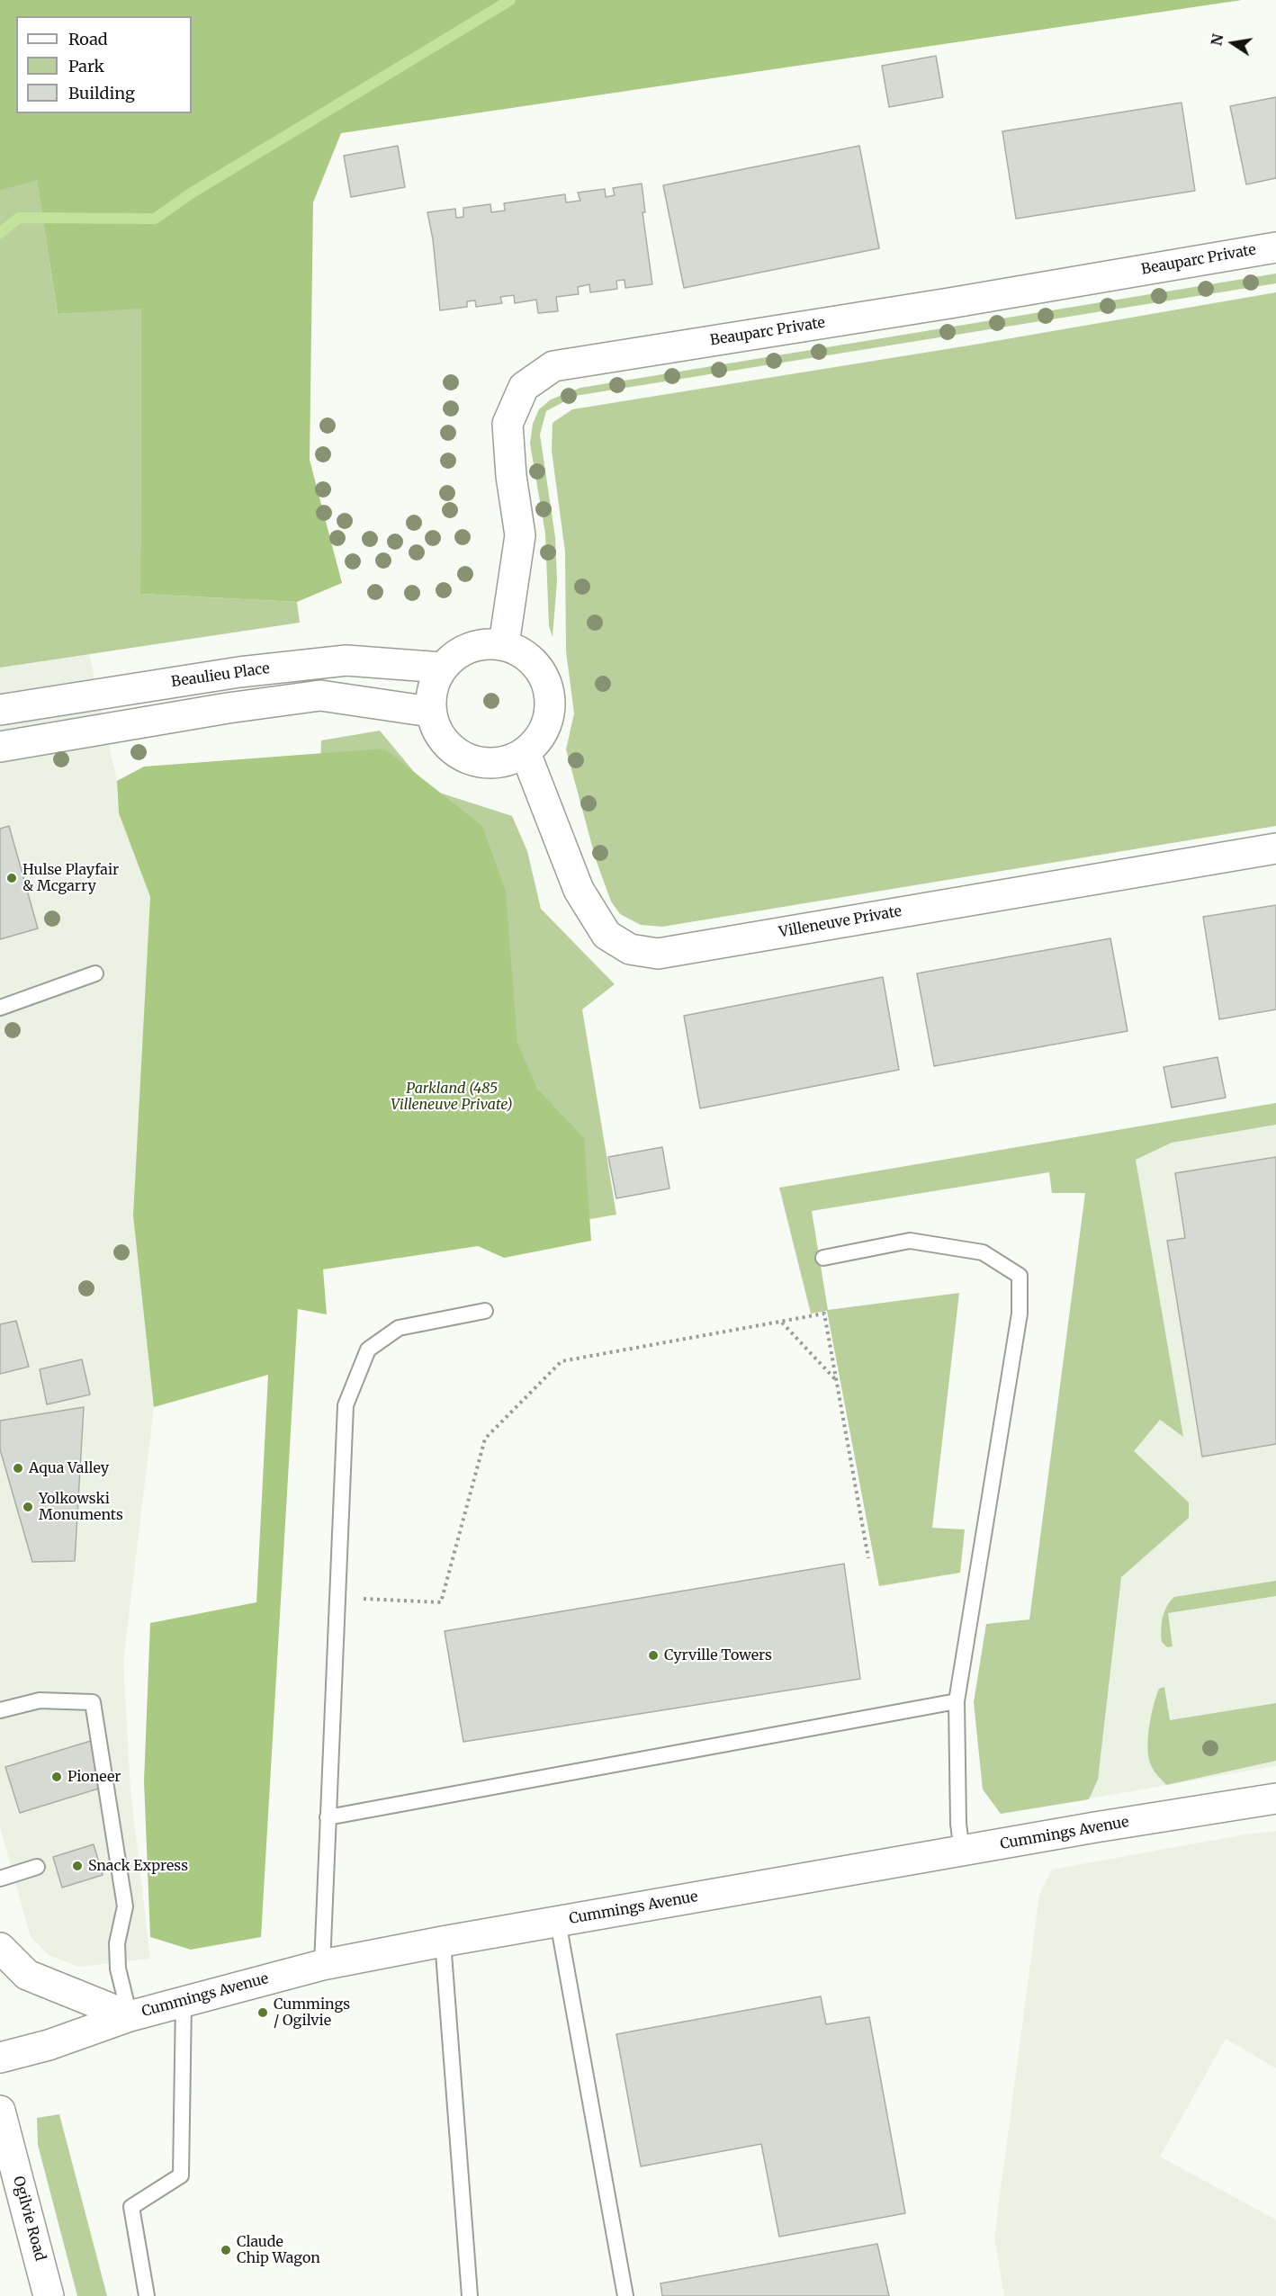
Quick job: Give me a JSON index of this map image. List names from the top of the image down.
{
  "streets": {
    "street": [
      "Beauparc Private",
      "Beaulieu Place",
      "Villeneuve Private",
      "Cummings Avenue",
      "Ogilvie Road"
    ]
  },
  "crossings": [
    ["Beauparc Private", "Beaulieu Place"],
    ["Beauparc Private", "Villeneuve Private"],
    ["Beaulieu Place", "Villeneuve Private"]
  ],
  "parks": ["Parkland (485 Villeneuve Private)"],
  "places": [
    "Hulse Playfair & Mcgarry",
    "Aqua Valley",
    "Yolkowski Monuments",
    "Cyrville Towers",
    "Pioneer",
    "Snack Express",
    "Cummings / Ogilvie",
    "Claude Chip Wagon"
  ],
  "legend": ["Road", "Park", "Building"],
  "north": "left"
}
